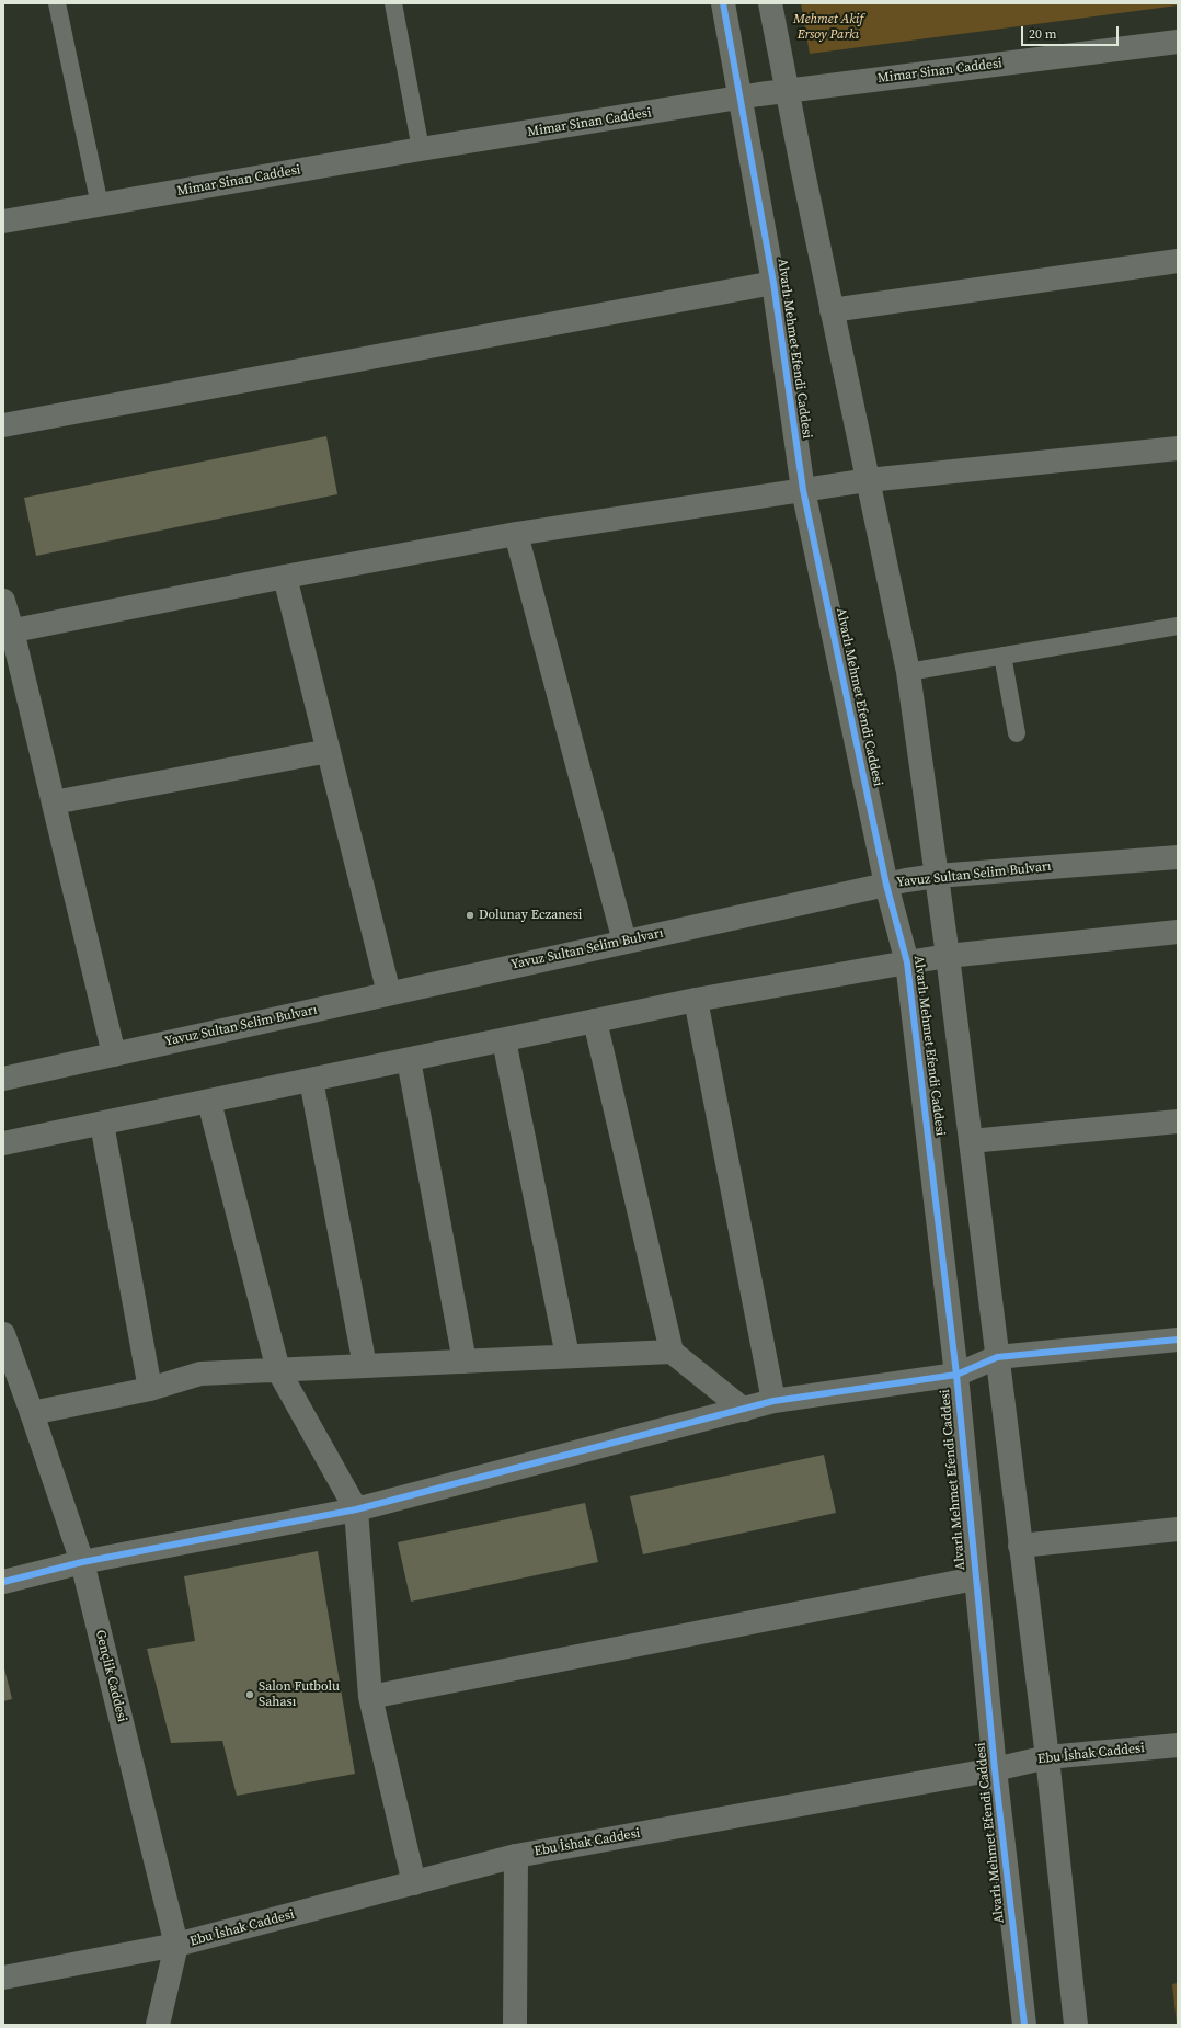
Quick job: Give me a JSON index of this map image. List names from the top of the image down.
{
  "streets": {
    "main road": ["Yavuz Sultan Selim Bulvarı"],
    "street": [
      "Mimar Sinan Caddesi",
      "Alvarlı Mehmet Efendi Caddesi",
      "Gençlik Caddesi",
      "Ebu İshak Caddesi"
    ]
  },
  "crossings": [
    ["Mimar Sinan Caddesi", "Alvarlı Mehmet Efendi Caddesi"],
    ["Alvarlı Mehmet Efendi Caddesi", "Yavuz Sultan Selim Bulvarı"],
    ["Alvarlı Mehmet Efendi Caddesi", "Ebu İshak Caddesi"],
    ["Gençlik Caddesi", "Ebu İshak Caddesi"]
  ],
  "parks": ["Mehmet Akif Ersoy Parkı"],
  "places": ["Dolunay Eczanesi", "Salon Futbolu Sahası"],
  "scale_bar": "20 m"
}
